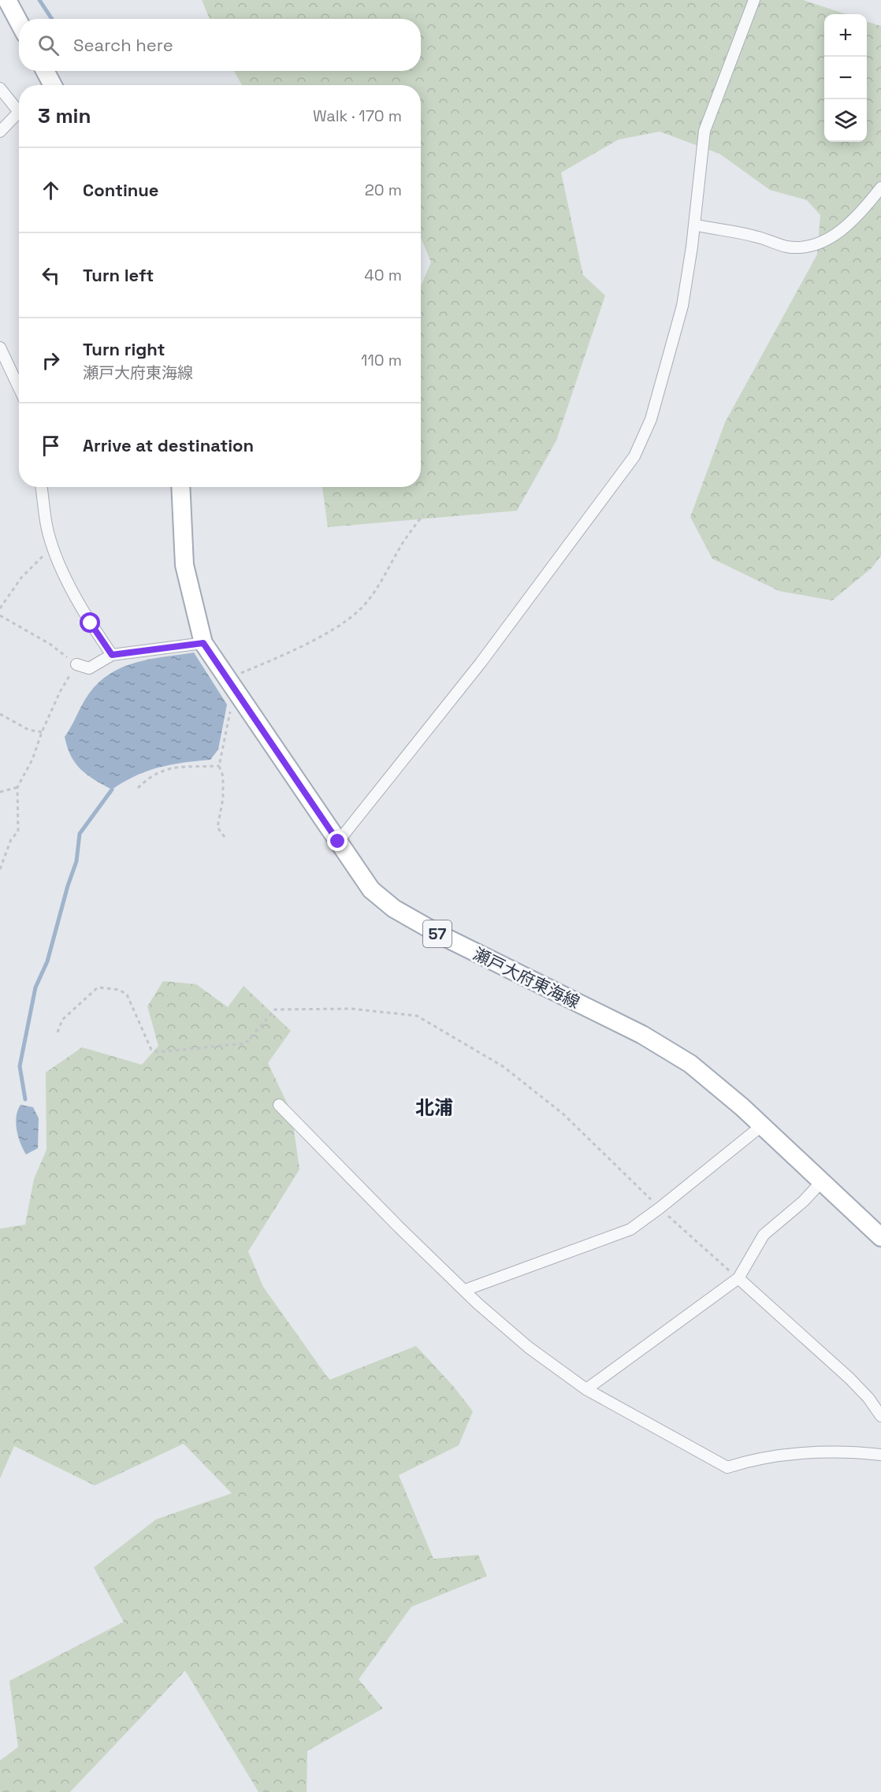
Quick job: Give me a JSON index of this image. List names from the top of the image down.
{
  "streets": {
    "main road": ["57", "瀬戸大府東海線"]
  },
  "districts": ["北浦"],
  "page": {
    "map_buttons": ["+", "−"],
    "search": "Search here",
    "heading": ["3 min", "Walk · 170 m"],
    "list": [
      ["Continue", "20 m"],
      ["Turn left", "40 m"],
      ["Turn right", "瀬戸大府東海線", "110 m"],
      "Arrive at destination"
    ]
  }
}
